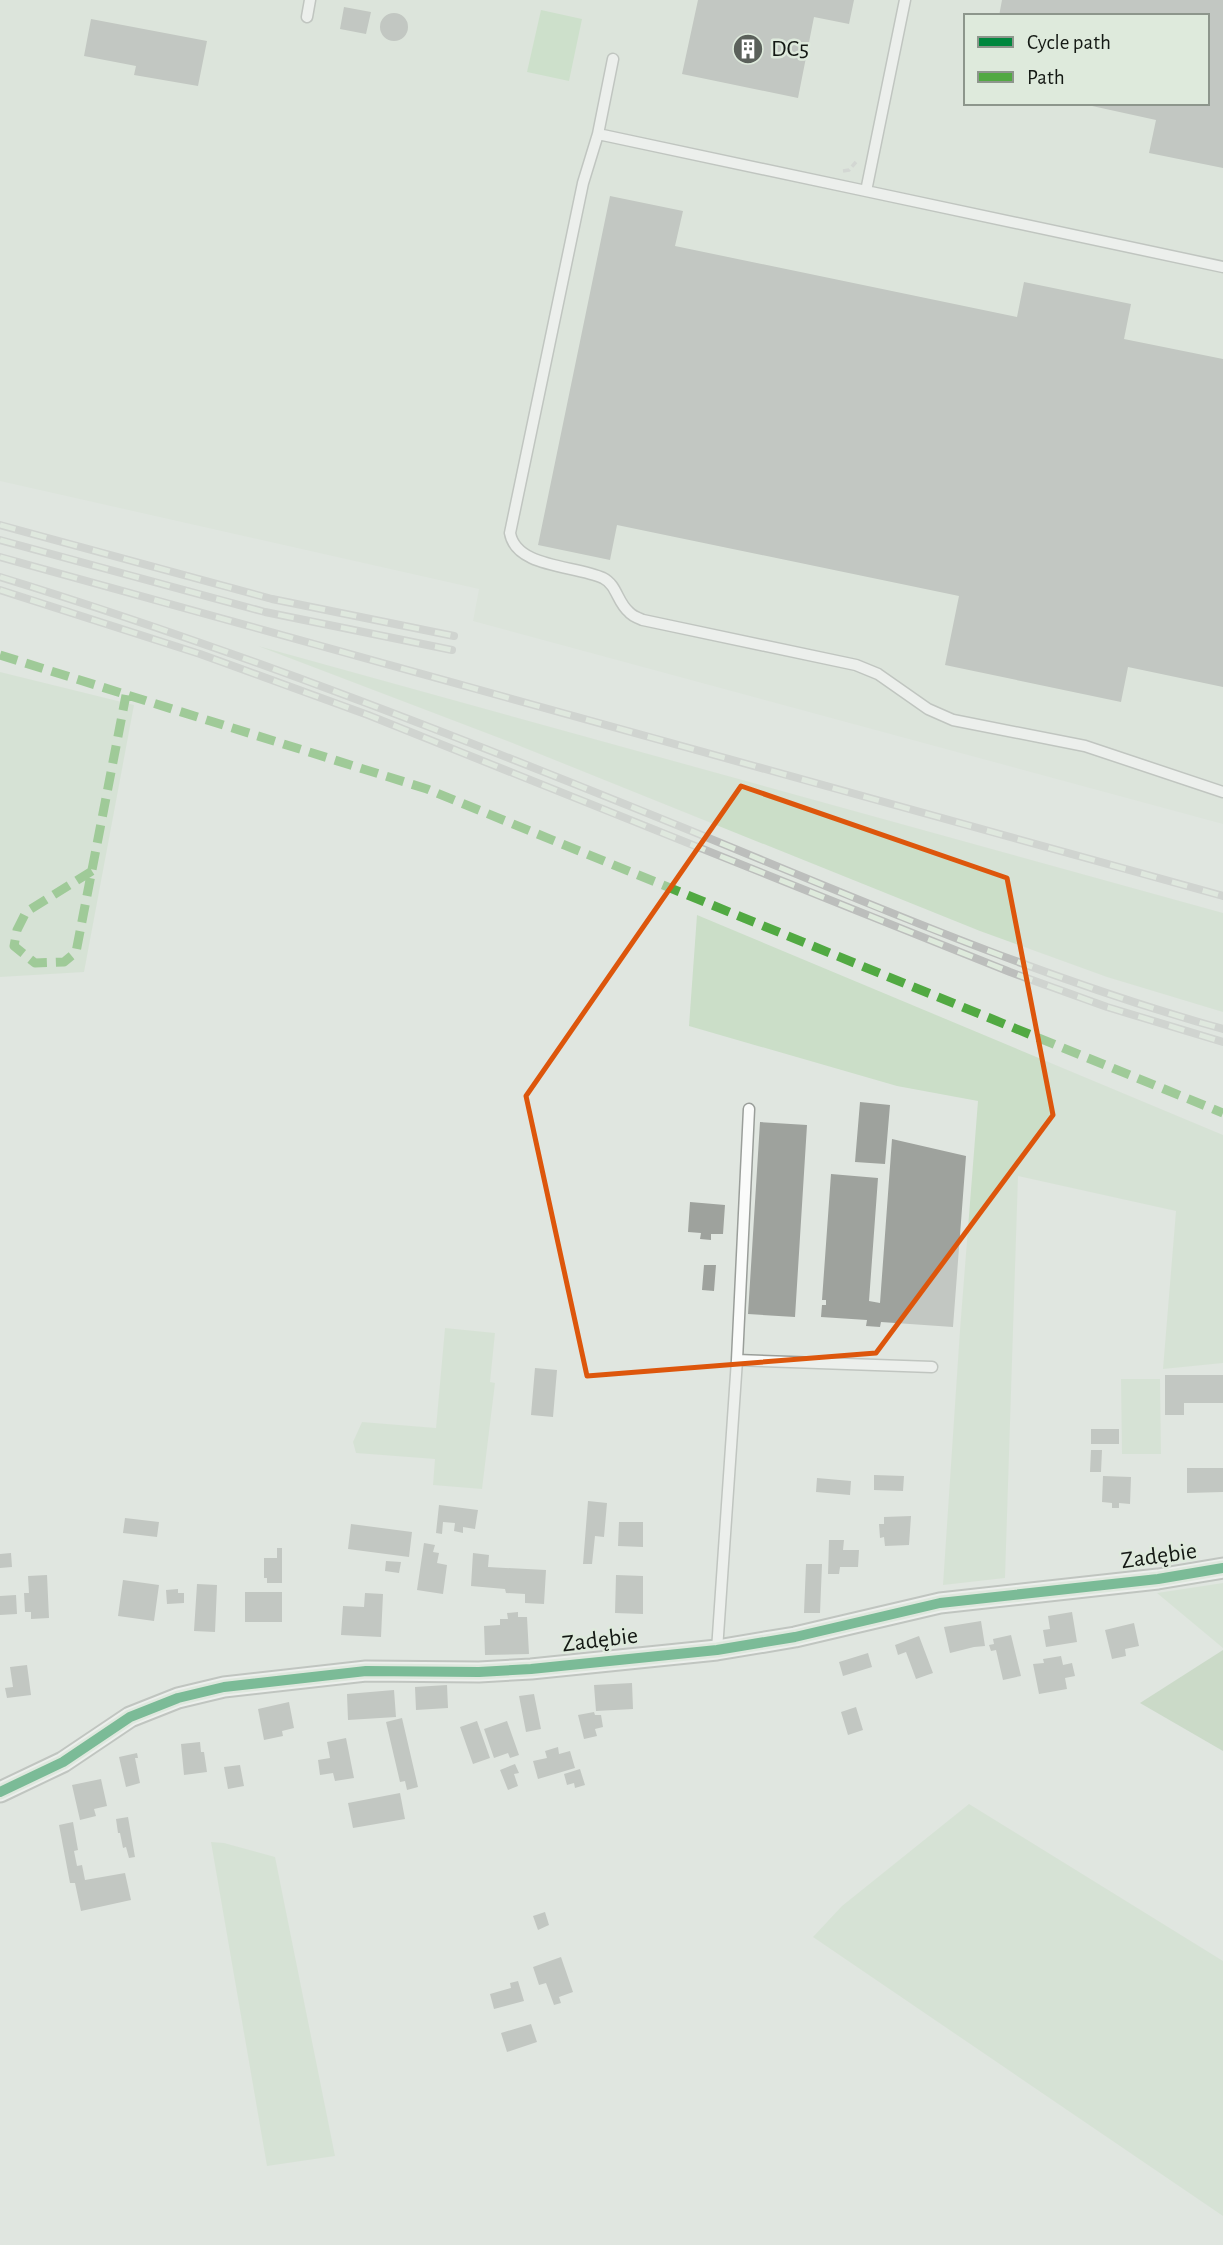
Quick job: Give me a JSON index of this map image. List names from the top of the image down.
{
  "streets": {
    "street": ["Zadębie"]
  },
  "places": {
    "building": ["DC5"]
  },
  "legend": ["Cycle path", "Path"]
}
